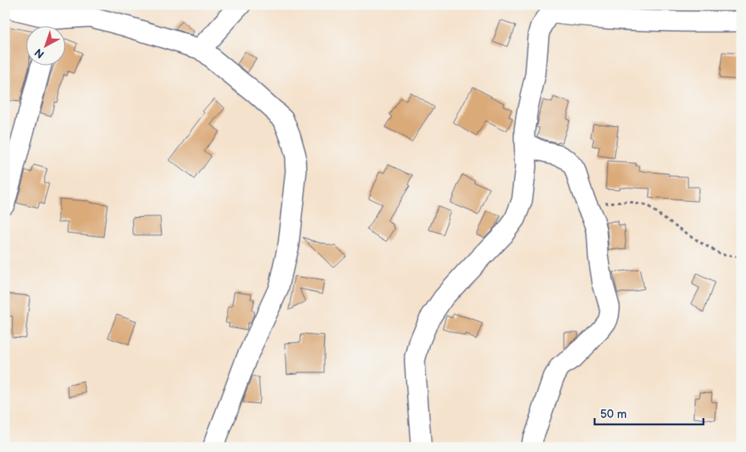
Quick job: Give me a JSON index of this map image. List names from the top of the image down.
{
  "scale_bar": "50 m",
  "north": "bottom left"
}
